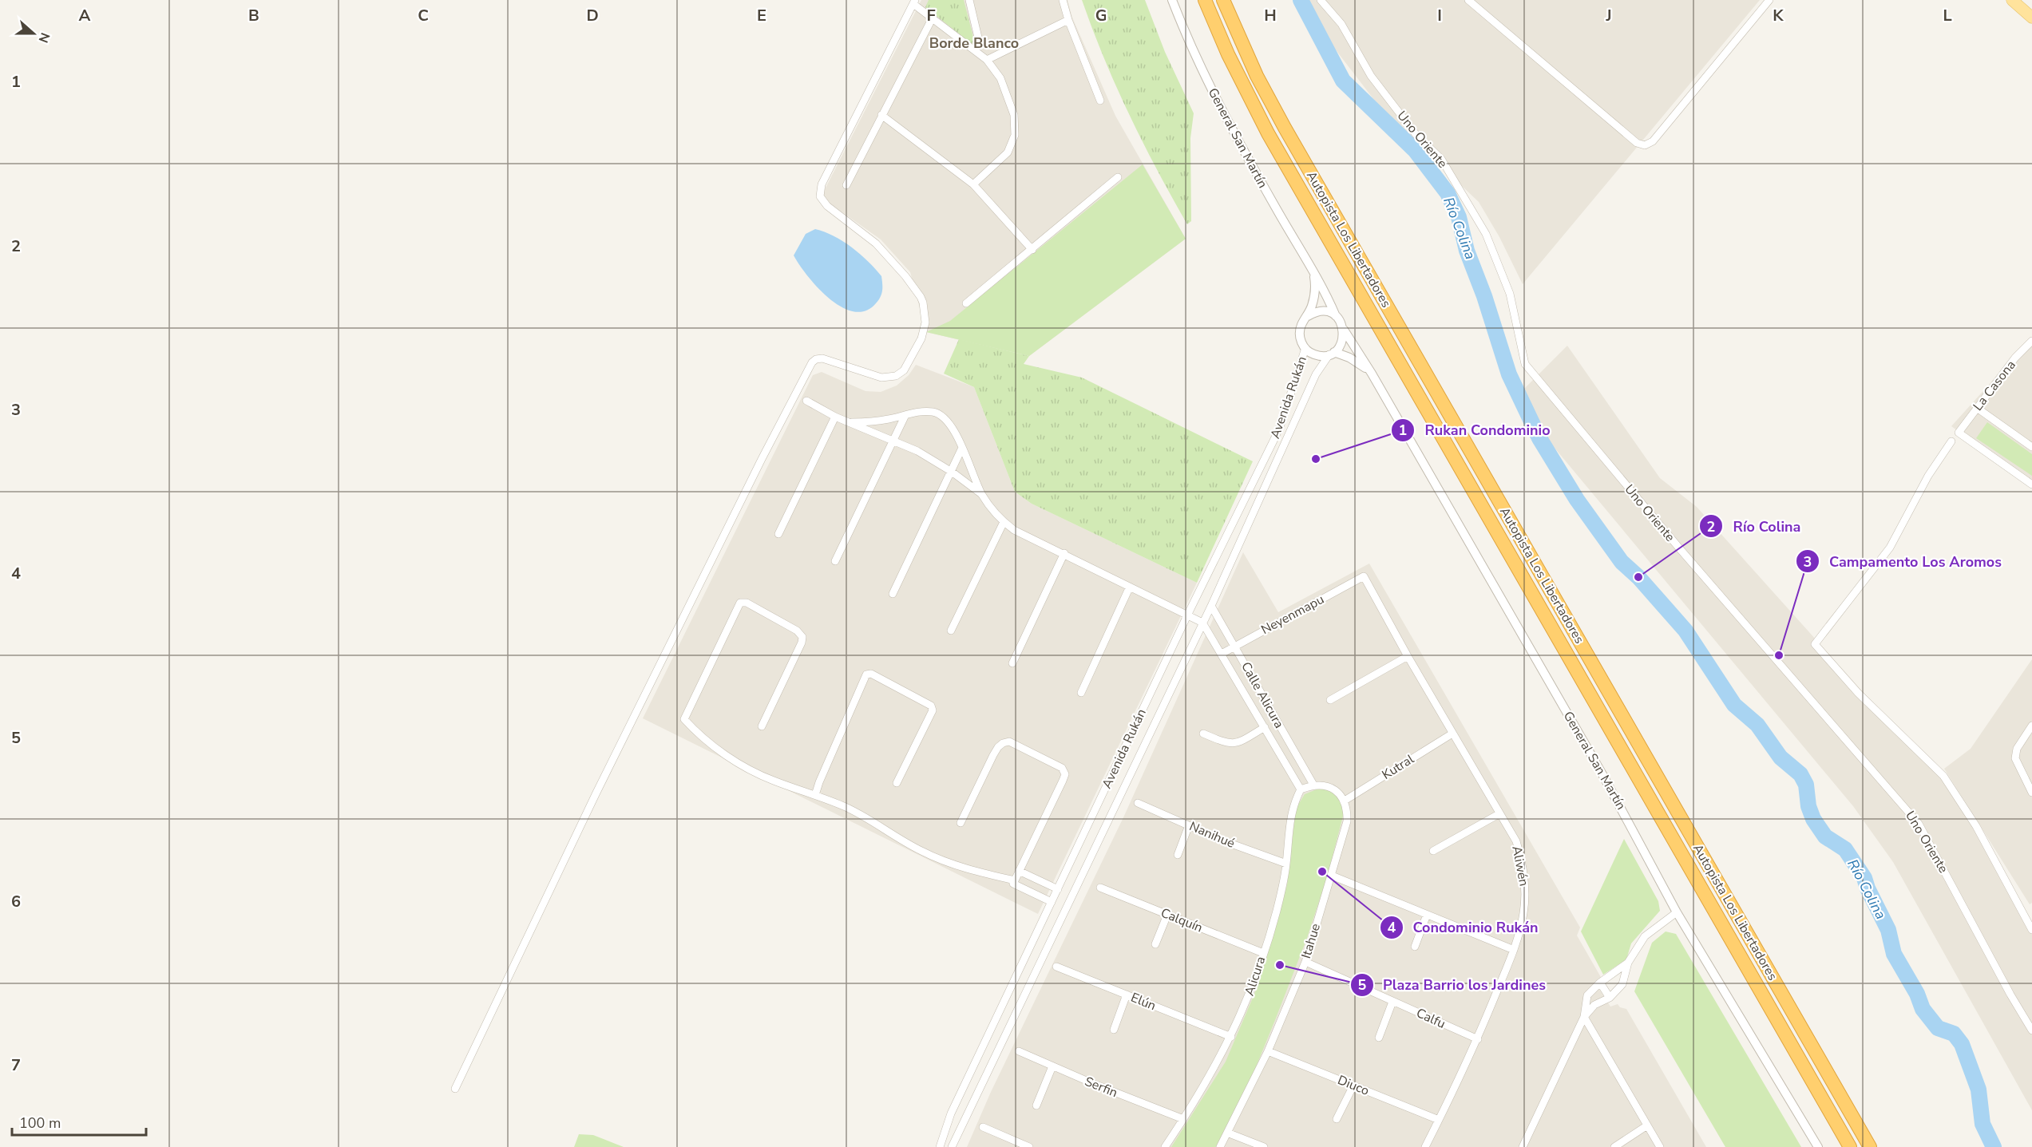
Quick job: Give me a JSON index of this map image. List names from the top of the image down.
{
  "streets": {
    "highway": ["Autopista Los Libertadores"],
    "street": [
      "General San Martín",
      "Uno Oriente",
      "La Casona",
      "Avenida Rukán",
      "Neyenmapu",
      "Calle Alicura",
      "Kutral",
      "Nanihué",
      "Aliwén",
      "Calquín",
      "Itahue",
      "Alicura",
      "Elún",
      "Calfu",
      "Diuco",
      "Serfin"
    ]
  },
  "crossings": [
    ["General San Martín", "Avenida Rukán"],
    ["Avenida Rukán", "Calle Alicura"],
    ["Neyenmapu", "Calle Alicura"],
    ["Neyenmapu", "Aliwén"],
    ["Calle Alicura", "Alicura"],
    ["Kutral", "Aliwén"],
    ["Kutral", "Itahue"],
    ["Nanihué", "Alicura"],
    ["Aliwén", "Calfu"],
    ["Aliwén", "Diuco"],
    ["Calquín", "Alicura"],
    ["Itahue", "Calfu"],
    ["Itahue", "Diuco"],
    ["Alicura", "Elún"],
    ["Alicura", "Serfin"]
  ],
  "districts": ["Borde Blanco"],
  "water": ["Río Colina"],
  "places": [
    "Rukan Condominio",
    "Río Colina",
    "Campamento Los Aromos",
    "Condominio Rukán",
    "Plaza Barrio los Jardines"
  ],
  "scale_bar": "100 m",
  "north": "right",
  "grid": {
    "columns": [
      "A",
      "B",
      "C",
      "D",
      "E",
      "F",
      "G",
      "H",
      "I",
      "J",
      "K",
      "L"
    ],
    "rows": [
      "1",
      "2",
      "3",
      "4",
      "5",
      "6",
      "7"
    ]
  }
}
